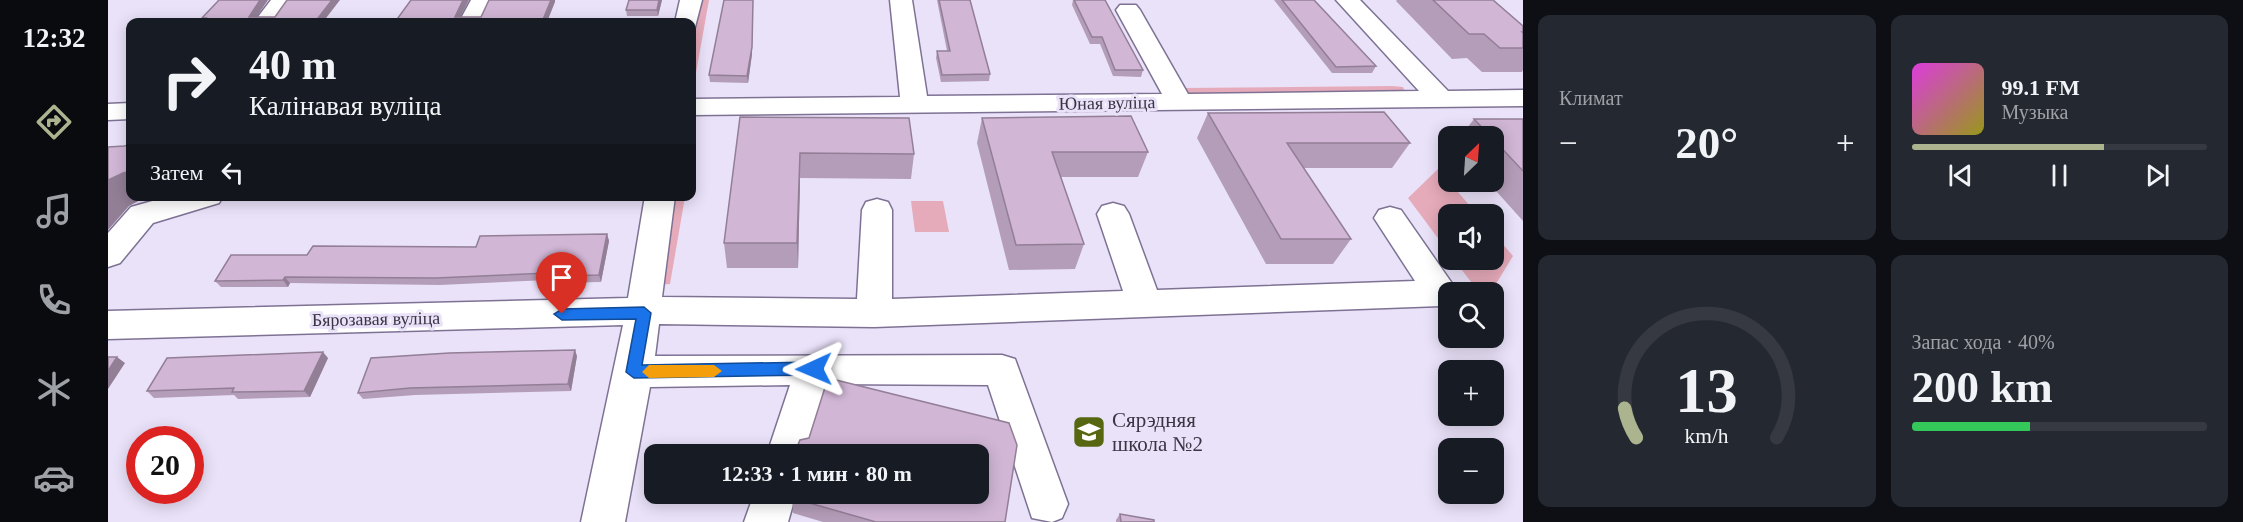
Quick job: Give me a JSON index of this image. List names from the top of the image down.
{
  "streets": {
    "street": ["Юная вуліца", "Бярозавая вуліца"]
  },
  "places": {
    "school or university": ["Сярэдняя школа №2"]
  },
  "north": "top right",
  "page": {
    "tabs": "12:32",
    "tile": [
      "Климат",
      ["Запас хода · 40%", "200 km"]
    ],
    "turn": ["40 m", "Калінавая вуліца"],
    "song": ["99.1 FM", "Музыка"],
    "heat": ["−", "20°", "+"],
    "map_buttons": ["+", "−"],
    "then": "Затем",
    "limit": "20",
    "trip": "12:33 · 1 мин · 80 m",
    "gauge": ["13", "km/h"]
  }
}
